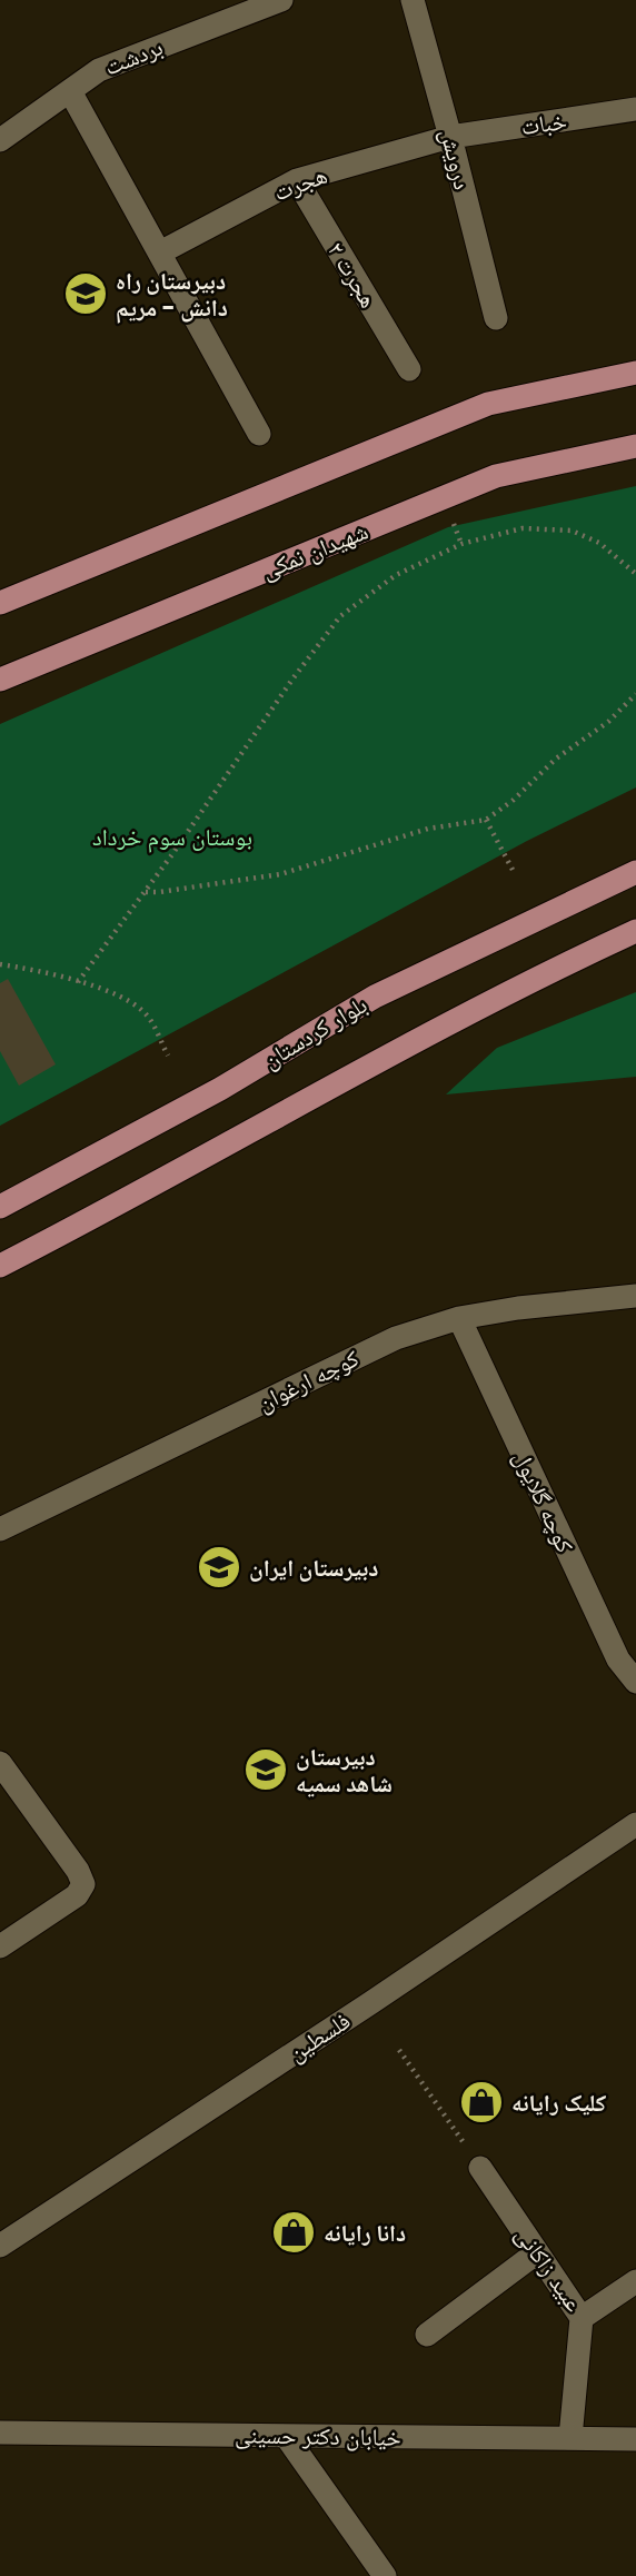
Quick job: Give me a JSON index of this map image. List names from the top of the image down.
{
  "streets": {
    "main road": ["شهیدان نمکی", "بلوار کردستان"],
    "street": [
      "بردشت",
      "خبات",
      "درویش",
      "هجرت",
      "هجرت ۲",
      "کوچه ارغوان",
      "کوچه گلایول",
      "فلسطین",
      "عبید زاکانی",
      "خیابان دکتر حسینی"
    ]
  },
  "crossings": [
    ["خبات", "درویش"],
    ["خبات", "هجرت"],
    ["درویش", "هجرت"],
    ["هجرت", "هجرت ۲"],
    ["کوچه ارغوان", "کوچه گلایول"]
  ],
  "parks": ["بوستان سوم خرداد"],
  "places": {
    "school or university": ["دبیرستان راه دانش - مریم", "دبیرستان ایران", "دبیرستان شاهد سمیه"],
    "shop": ["کلیک رایانه", "دانا رایانه"]
  }
}
